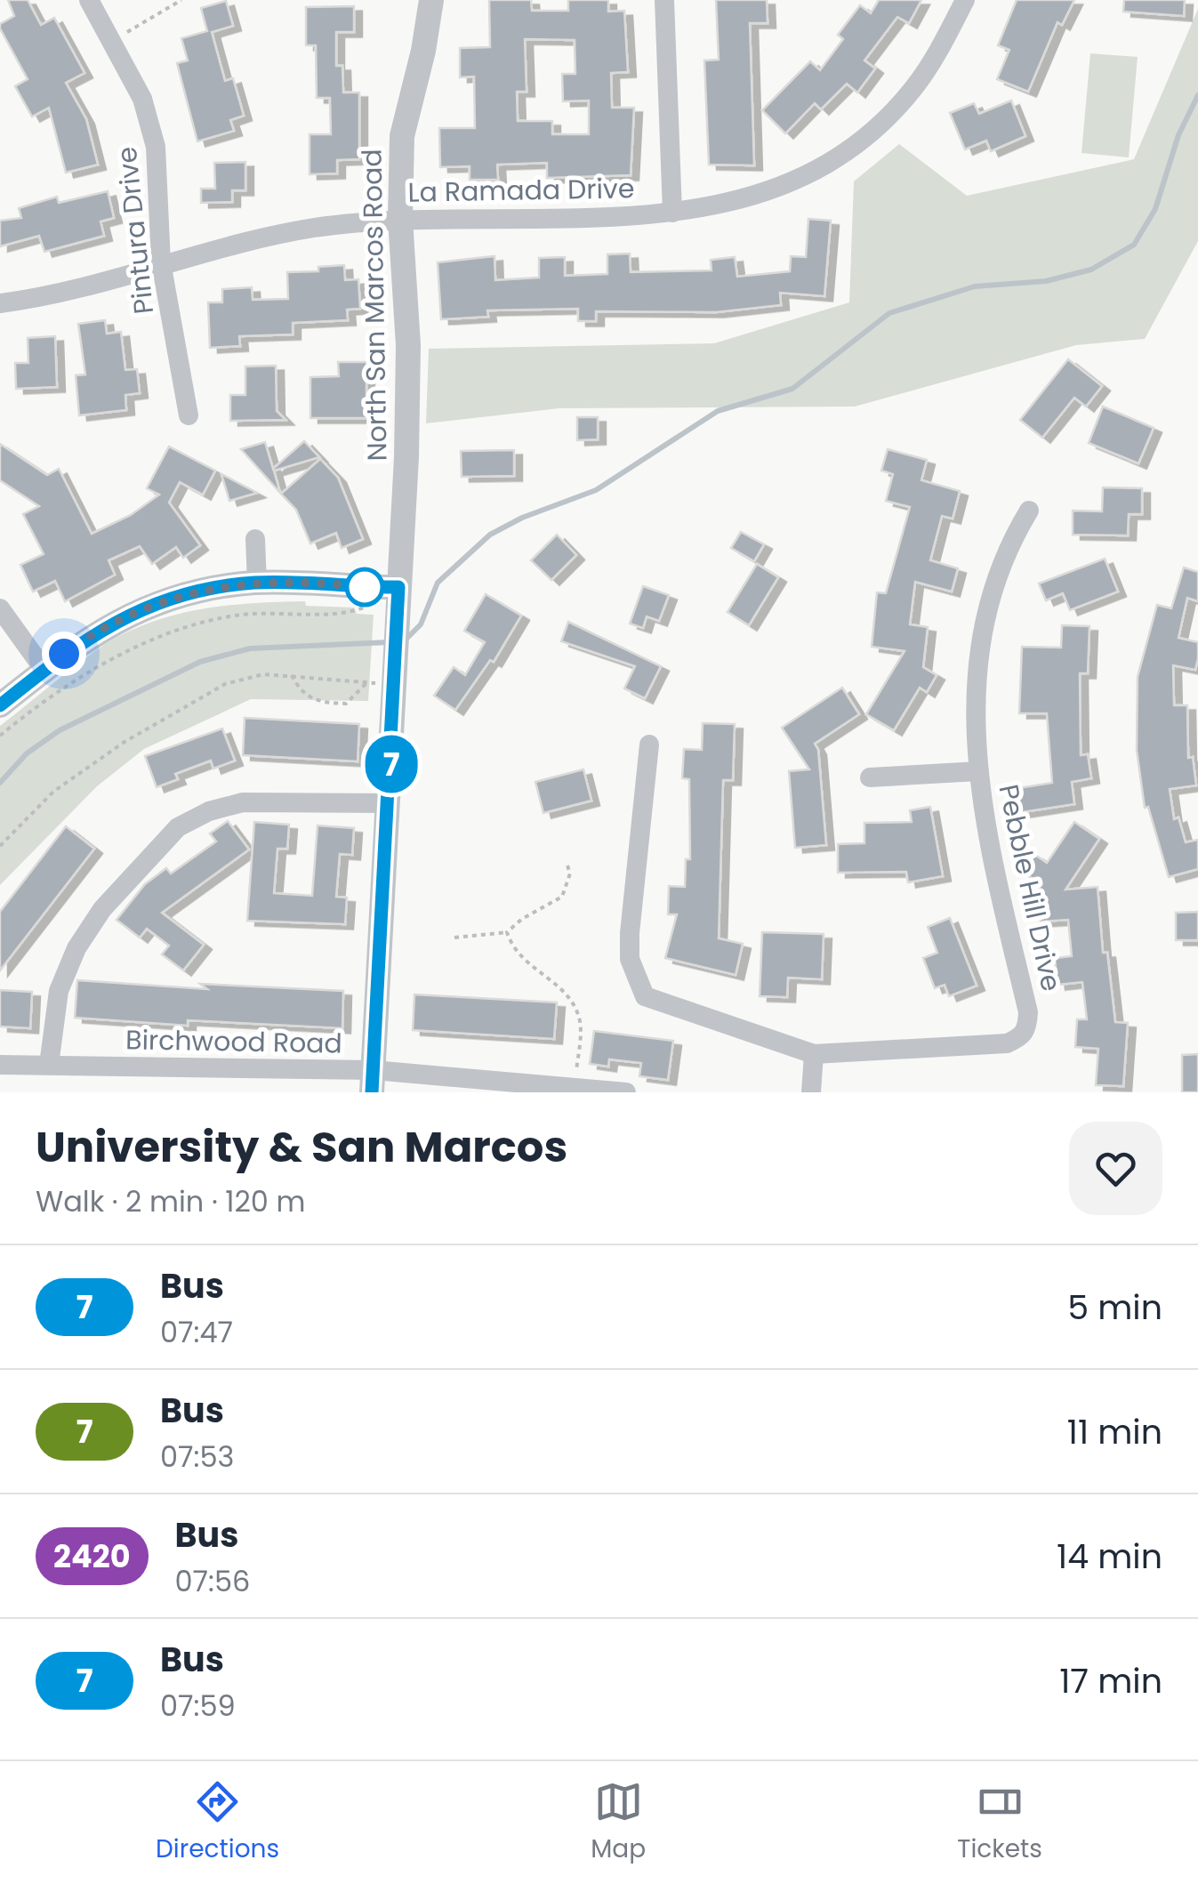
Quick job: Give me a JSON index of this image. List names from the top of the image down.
{
  "streets": {
    "street": [
      "La Ramada Drive",
      "Pintura Drive",
      "North San Marcos Road",
      "Pebble Hill Drive",
      "Birchwood Road"
    ]
  },
  "crossings": [
    ["La Ramada Drive", "Pintura Drive"],
    ["La Ramada Drive", "North San Marcos Road"],
    ["North San Marcos Road", "Birchwood Road"]
  ],
  "lines": ["bus line 7"],
  "page": {
    "on_map": "7",
    "heading": ["University & San Marcos", "Walk · 2 min · 120 m"],
    "list": [
      {
        "mark": "7",
        "name": "Bus",
        "note": "07:47",
        "value": "5 min"
      },
      {
        "mark": "7",
        "name": "Bus",
        "note": "07:53",
        "value": "11 min"
      },
      {
        "mark": "2420",
        "name": "Bus",
        "note": "07:56",
        "value": "14 min"
      },
      {
        "mark": "7",
        "name": "Bus",
        "note": "07:59",
        "value": "17 min"
      }
    ],
    "tabs": ["Directions", "Map", "Tickets"]
  }
}
